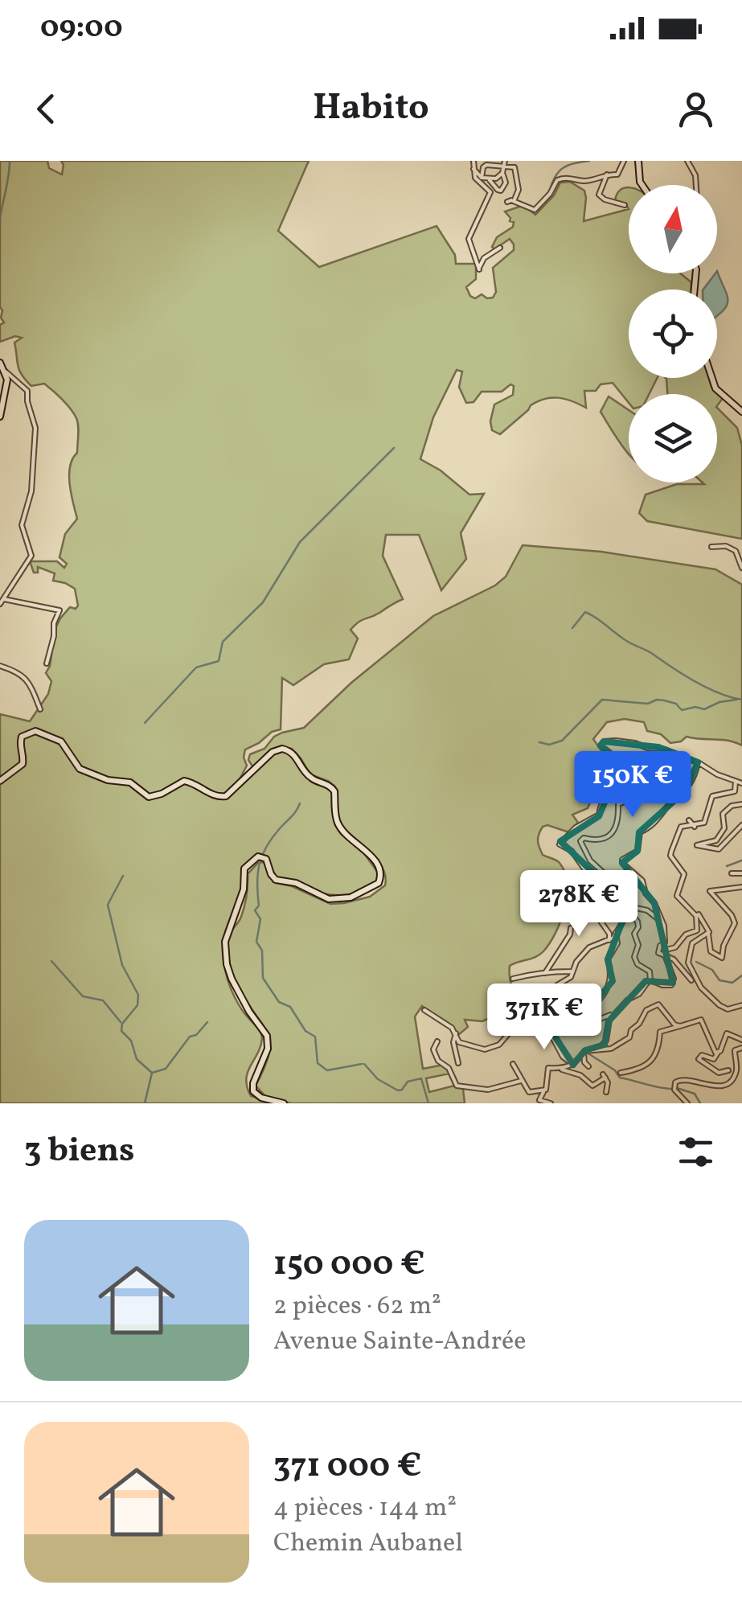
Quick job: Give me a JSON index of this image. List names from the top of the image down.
{
  "north": "top",
  "page": {
    "status": "09:00",
    "header": "Habito",
    "price": ["150K €", "278K €", "371K €"],
    "heading": "3 biens",
    "list": [
      {
        "name": "150 000 €",
        "note": "2 pièces · 62 m² · Avenue Sainte-Andrée"
      },
      {
        "name": "371 000 €",
        "note": "4 pièces · 144 m² · Chemin Aubanel"
      }
    ]
  }
}
